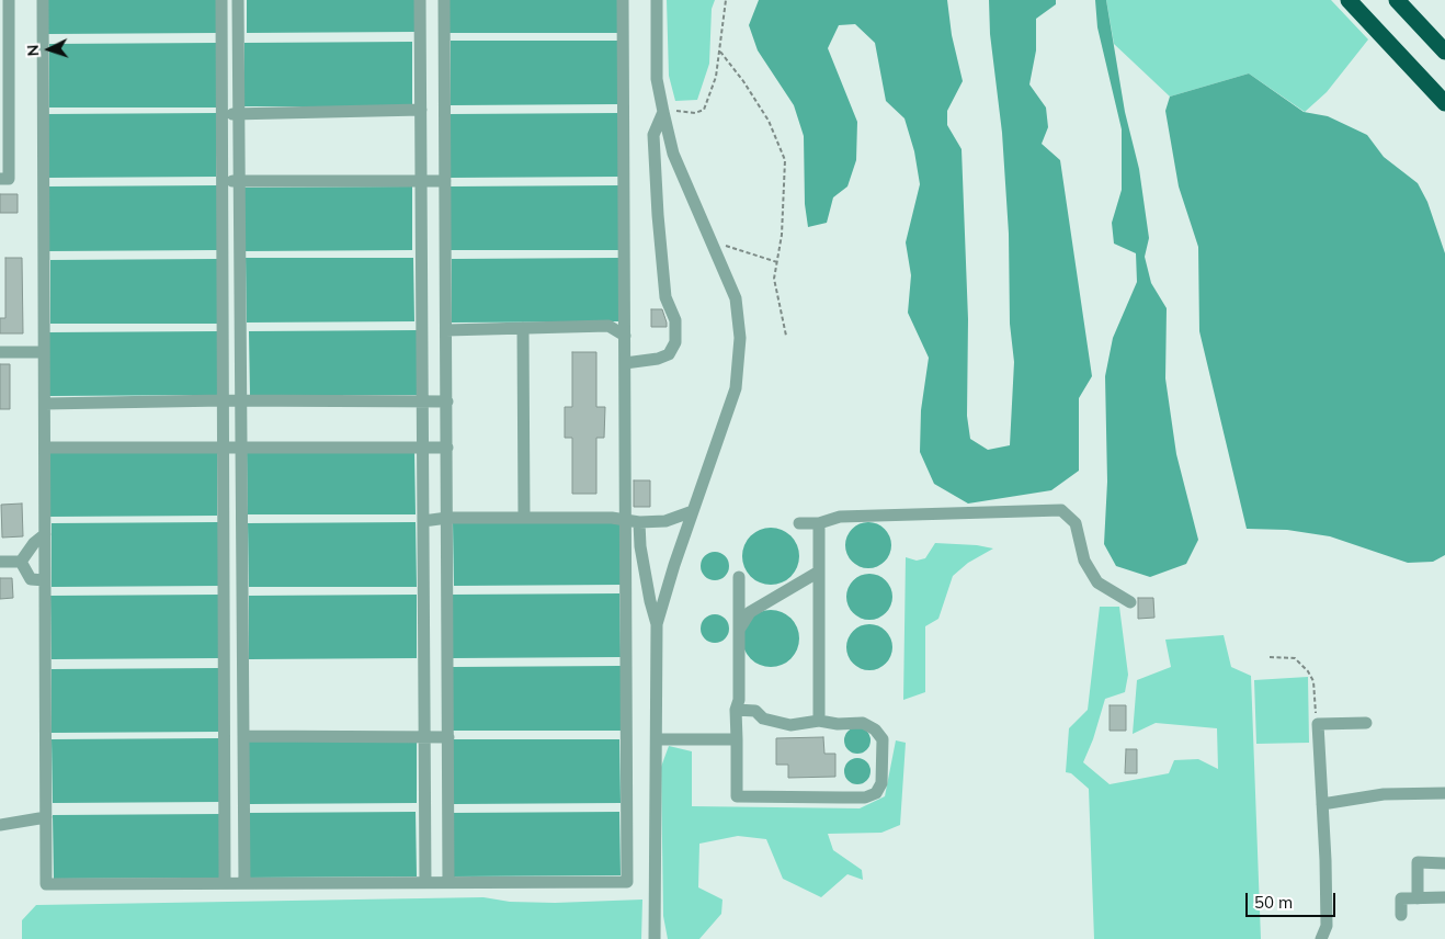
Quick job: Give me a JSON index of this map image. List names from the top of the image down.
{
  "scale_bar": "50 m",
  "north": "left"
}
